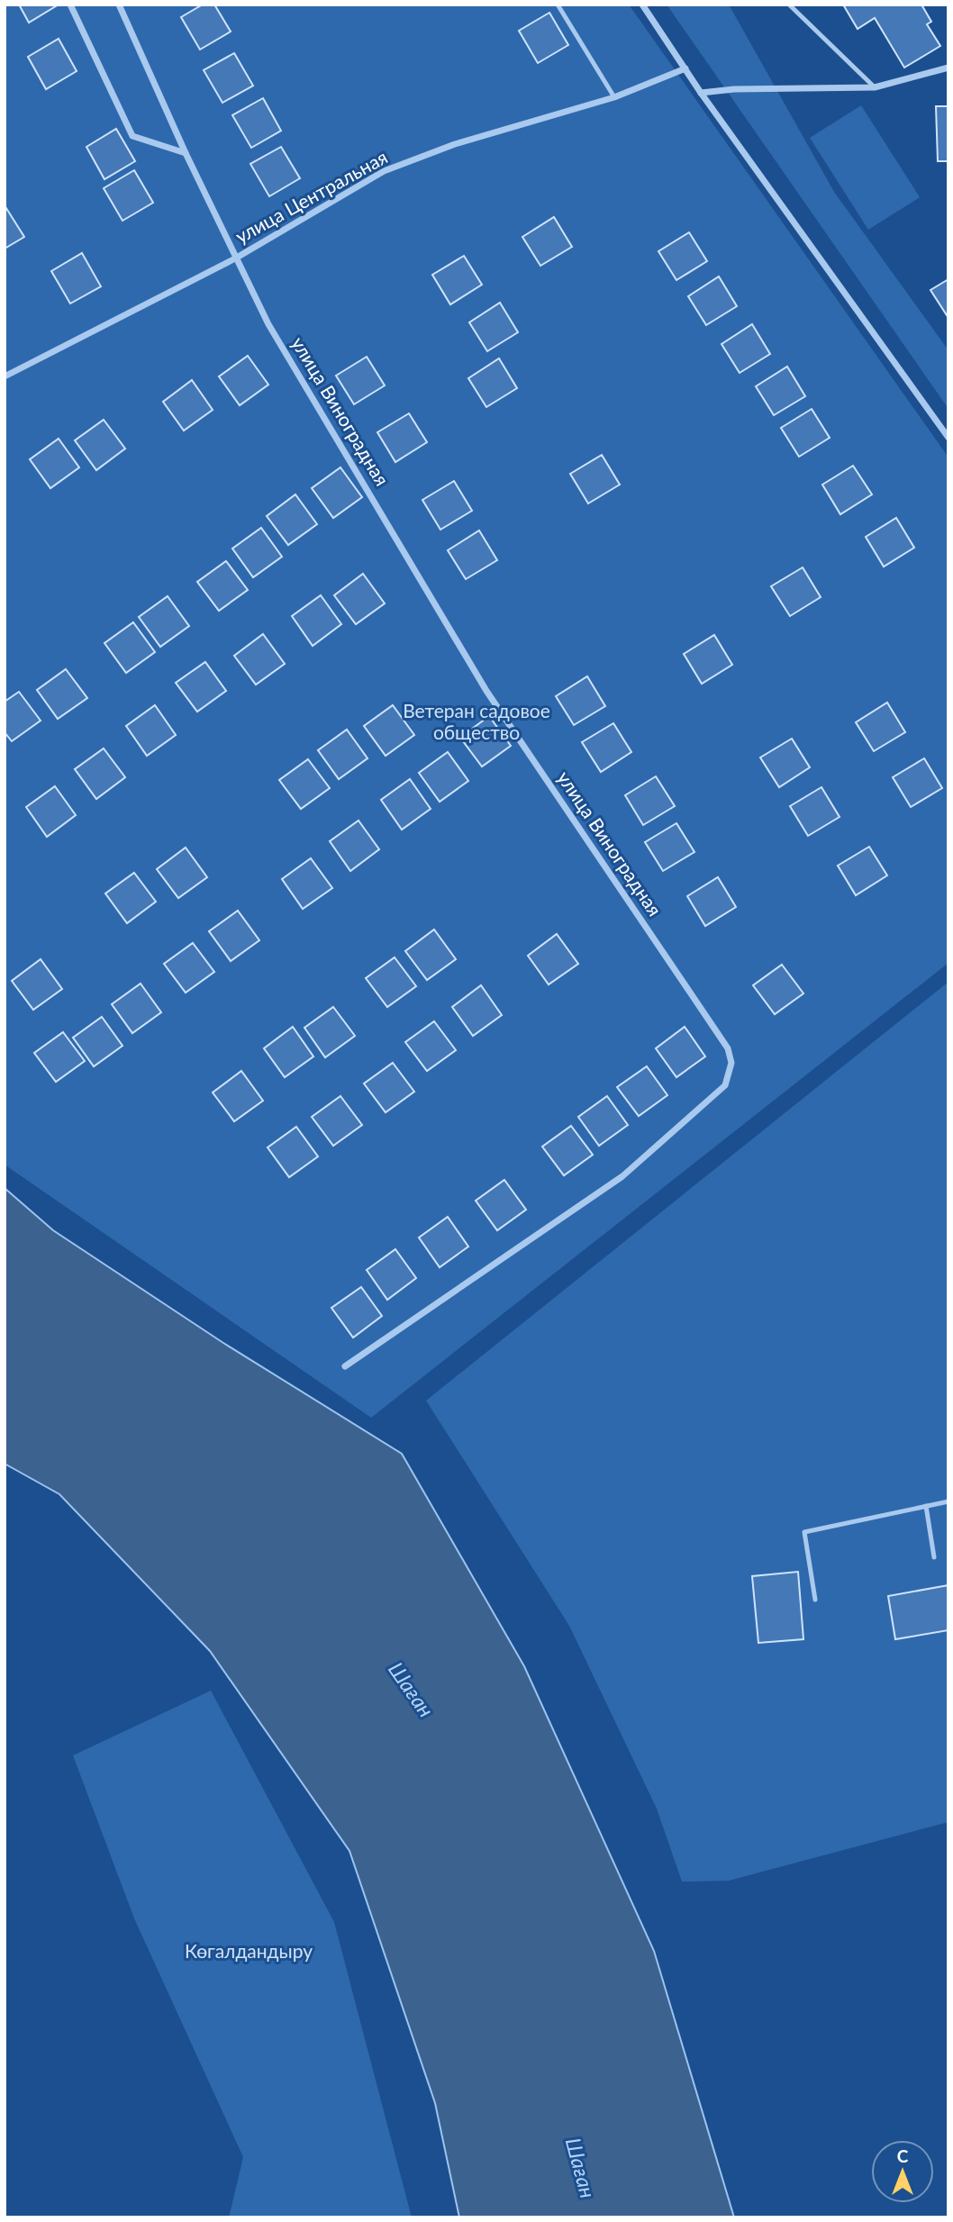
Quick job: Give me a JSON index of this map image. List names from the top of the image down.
{
  "streets": {
    "street": ["улица Центральная", "улица Виноградная"]
  },
  "crossings": [
    ["улица Центральная", "улица Виноградная"]
  ],
  "water": ["Шаған"],
  "parks": ["Ветеран садовое общество", "Көгалдандыру"],
  "north": "top"
}
